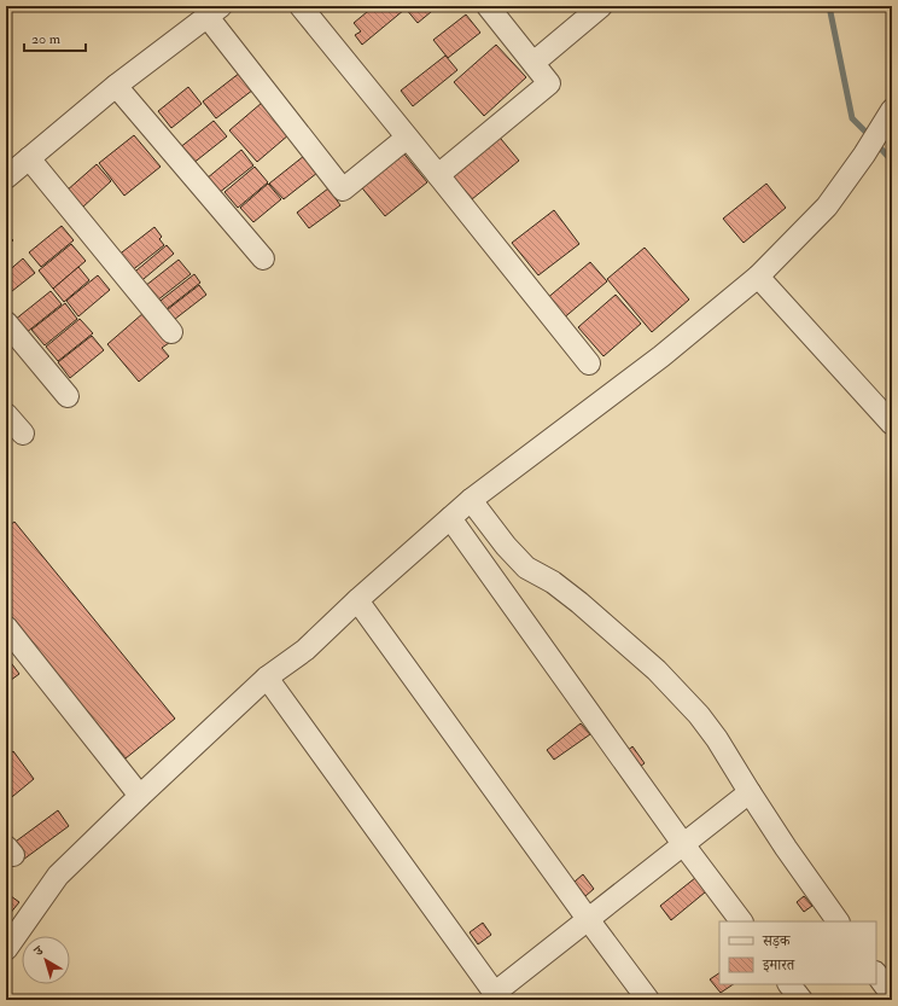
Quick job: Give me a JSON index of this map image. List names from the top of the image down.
{
  "legend": ["सड़क", "इमारत"],
  "scale_bar": "20 m",
  "north": "top left"
}
